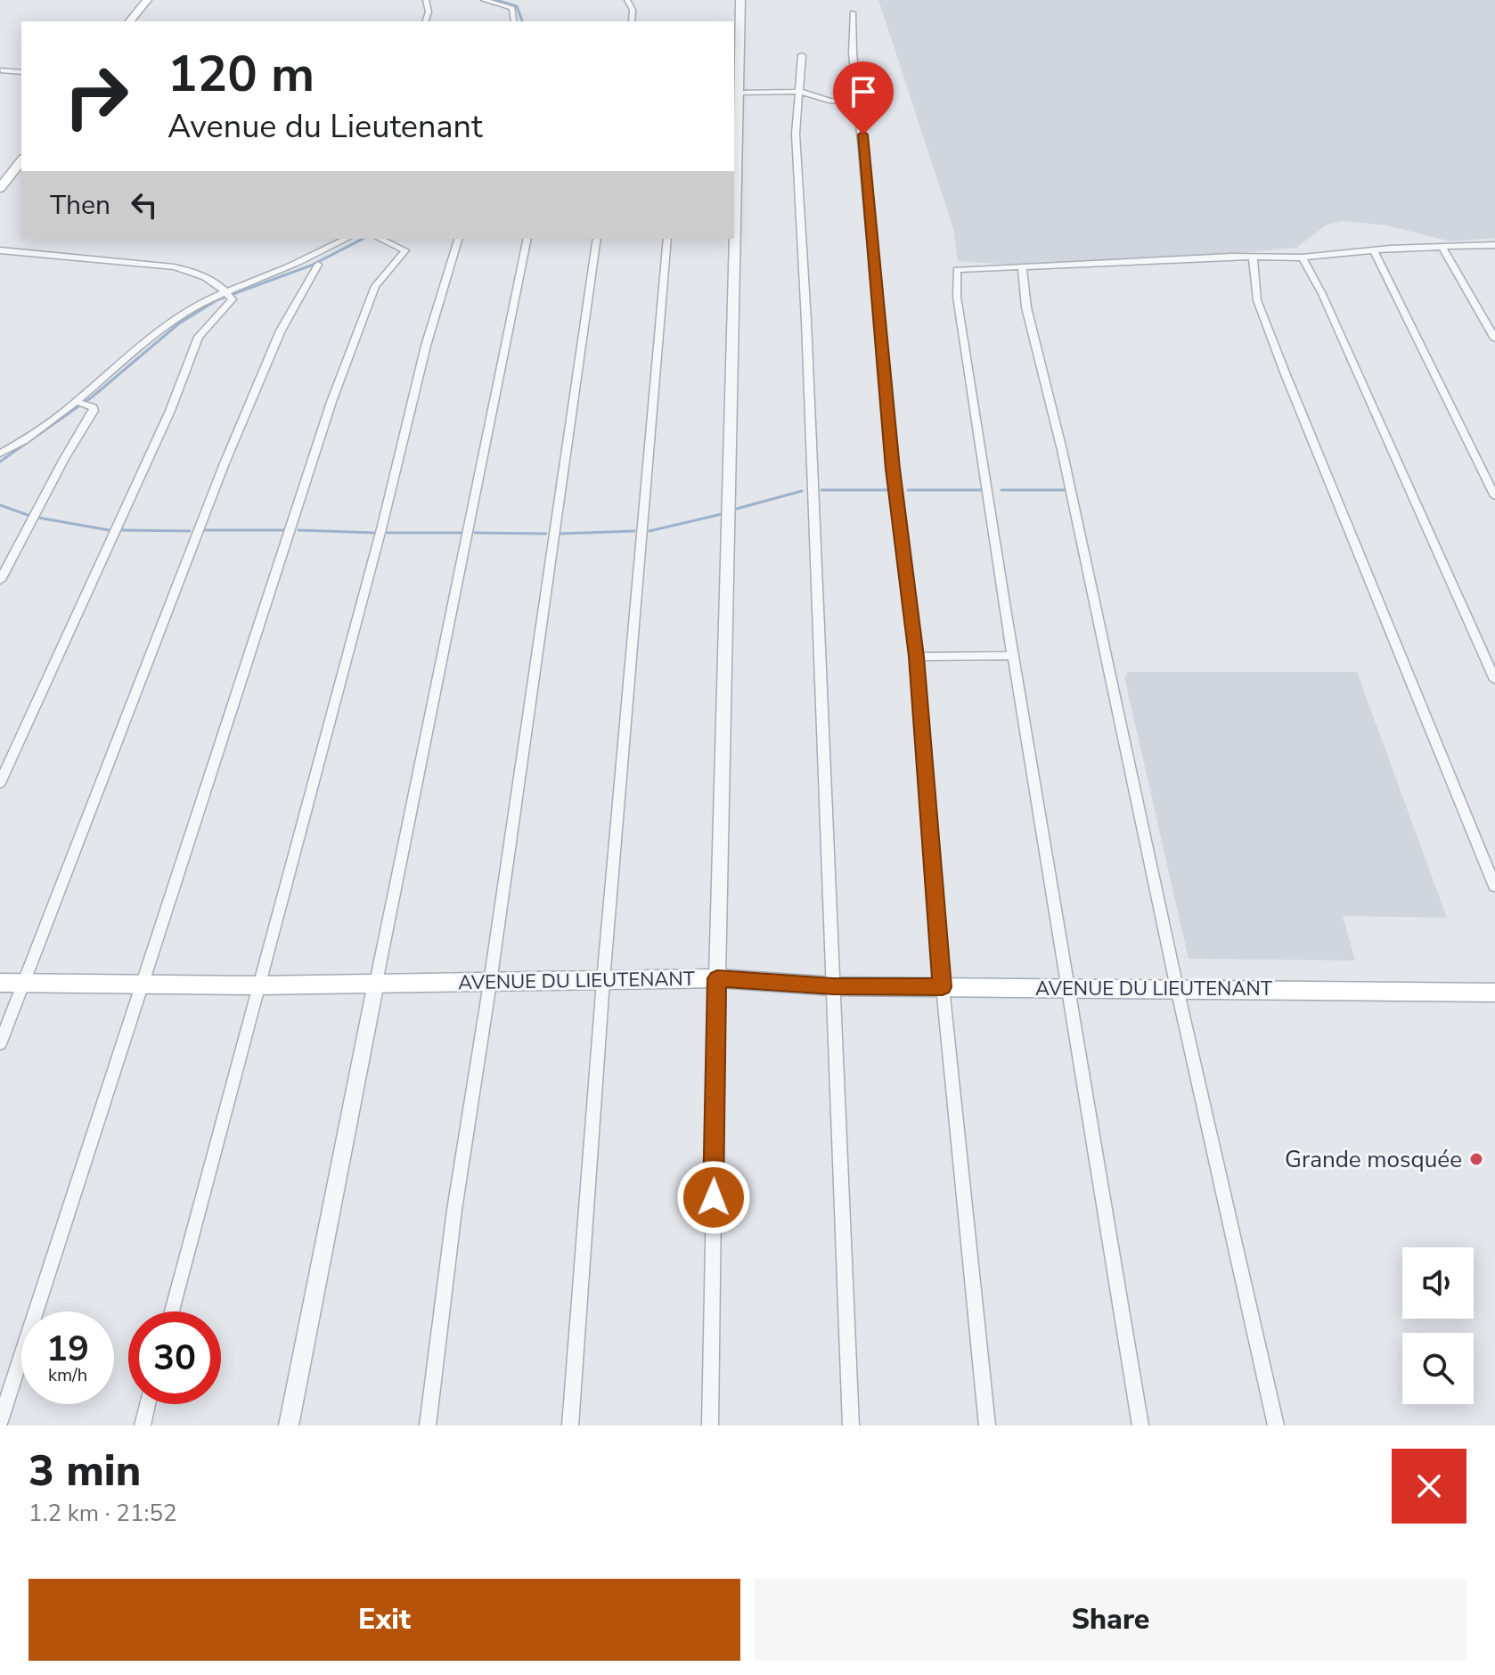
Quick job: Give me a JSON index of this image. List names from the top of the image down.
{
  "streets": {
    "main road": ["AVENUE DU LIEUTENANT"]
  },
  "places": ["Grande mosquée"],
  "page": {
    "turn": ["120 m", "Avenue du Lieutenant"],
    "then": "Then",
    "speed": "19 km/h",
    "limit": "30",
    "heading": ["3 min", "1.2 km · 21:52"],
    "buttons": ["Exit", "Share"]
  }
}
